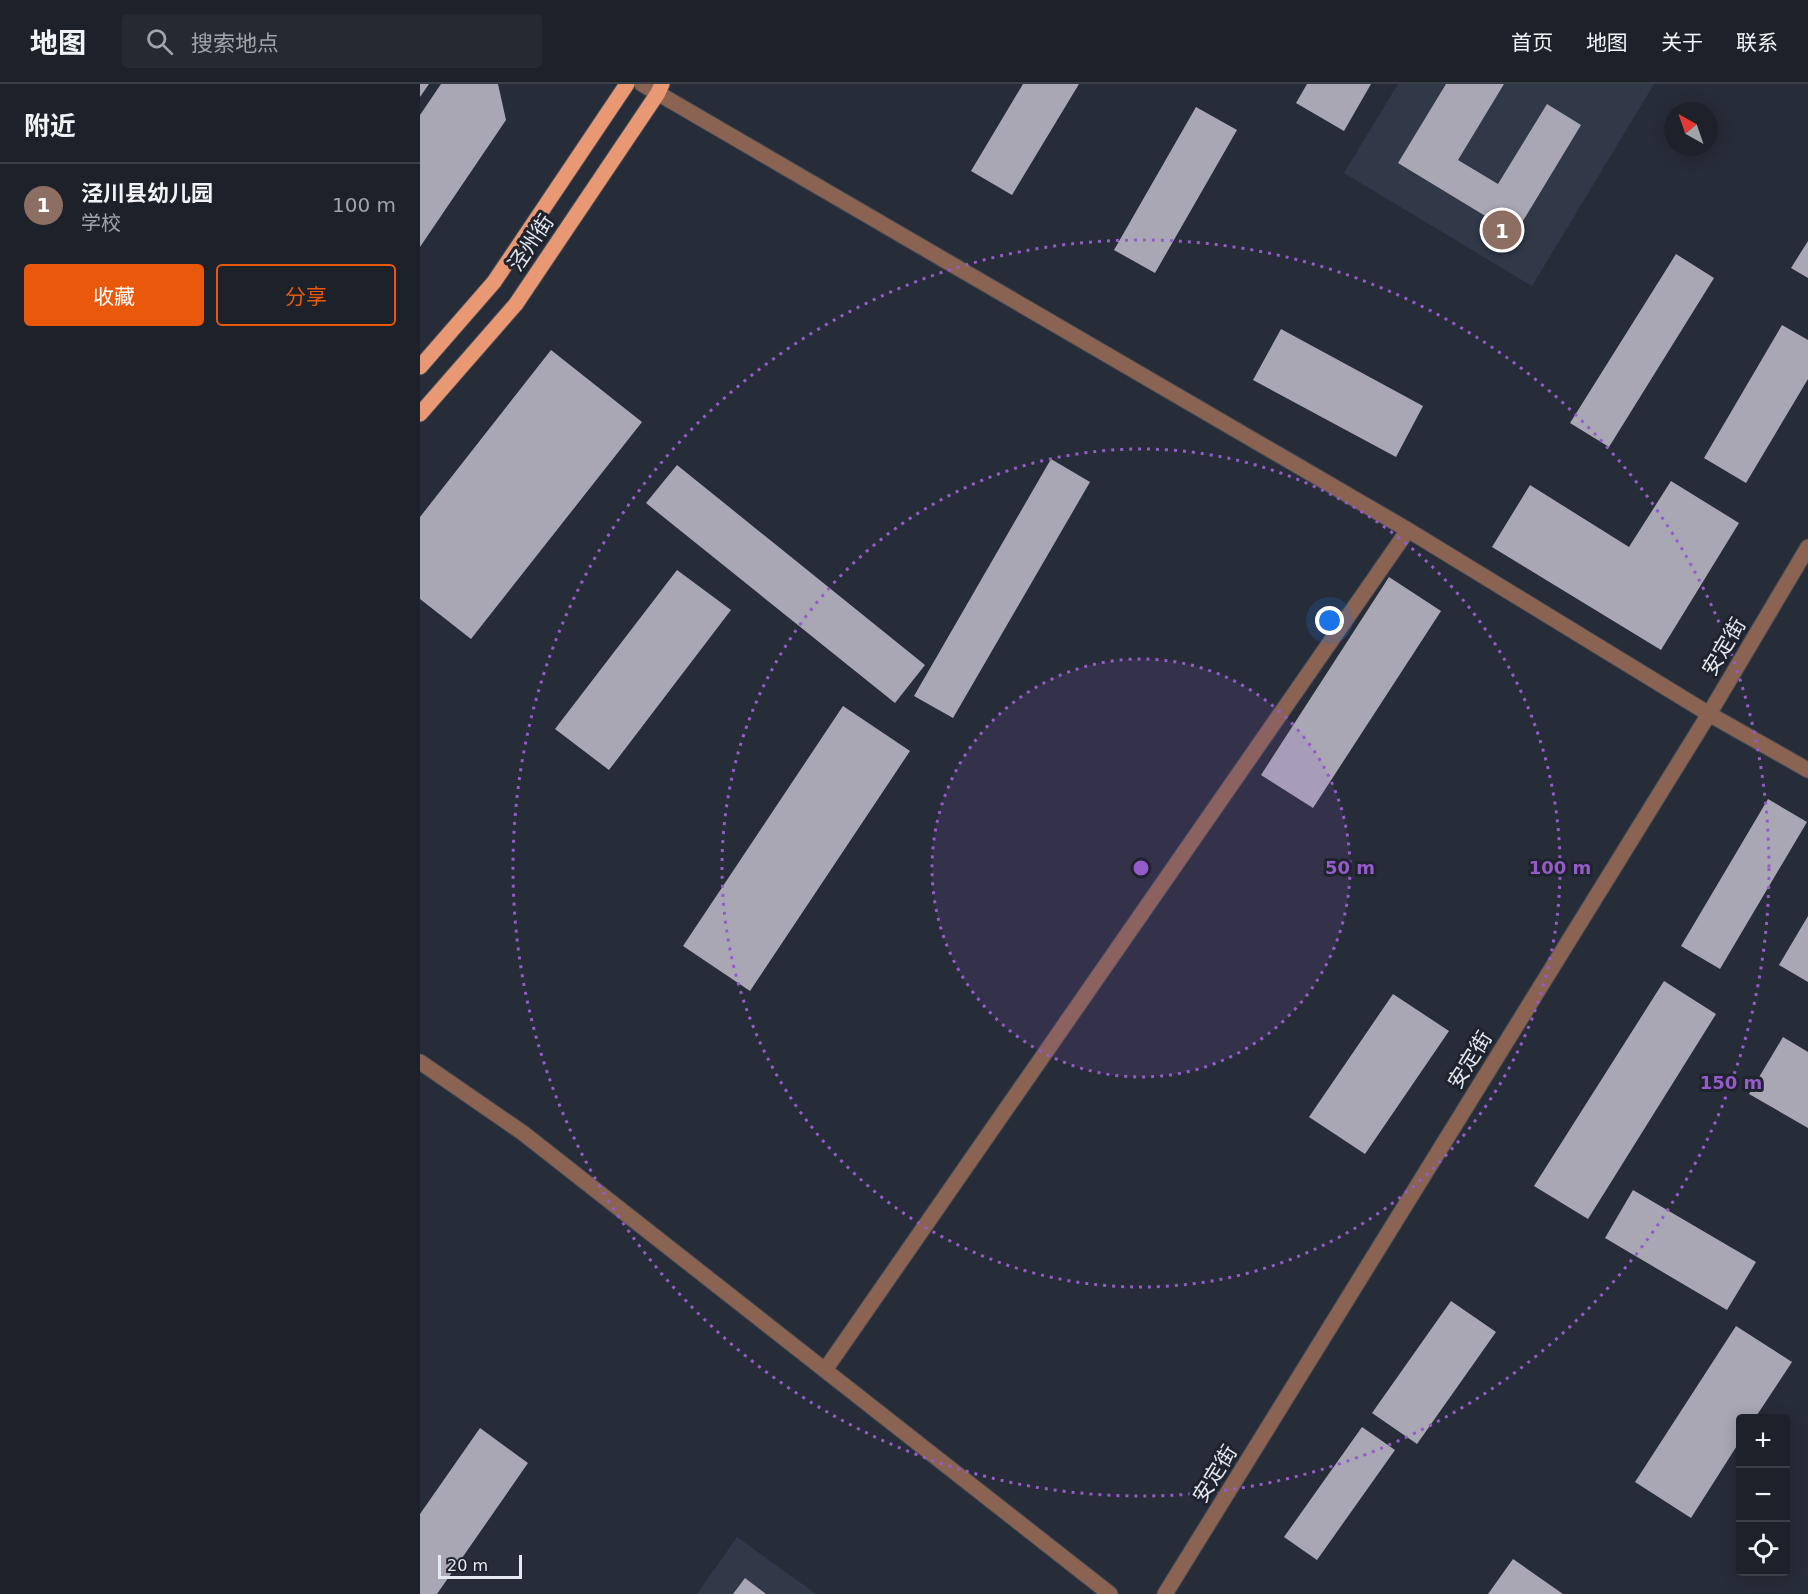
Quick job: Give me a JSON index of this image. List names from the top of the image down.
{
  "streets": {
    "main road": ["泾州街"],
    "street": ["安定街"]
  },
  "scale_bar": "20 m",
  "north": "top left",
  "page": {
    "header": "地图",
    "search": "搜索地点",
    "nav": [
      "首页",
      "地图",
      "关于",
      "联系"
    ],
    "heading": "附近",
    "list": [
      {
        "mark": "1",
        "name": "泾川县幼儿园",
        "note": "学校",
        "value": "100 m"
      }
    ],
    "pins": "1",
    "buttons": ["收藏", "分享"],
    "map_buttons": ["+", "−"],
    "scale": "20 m"
  },
  "rings": ["50 m", "100 m", "150 m"]
}
